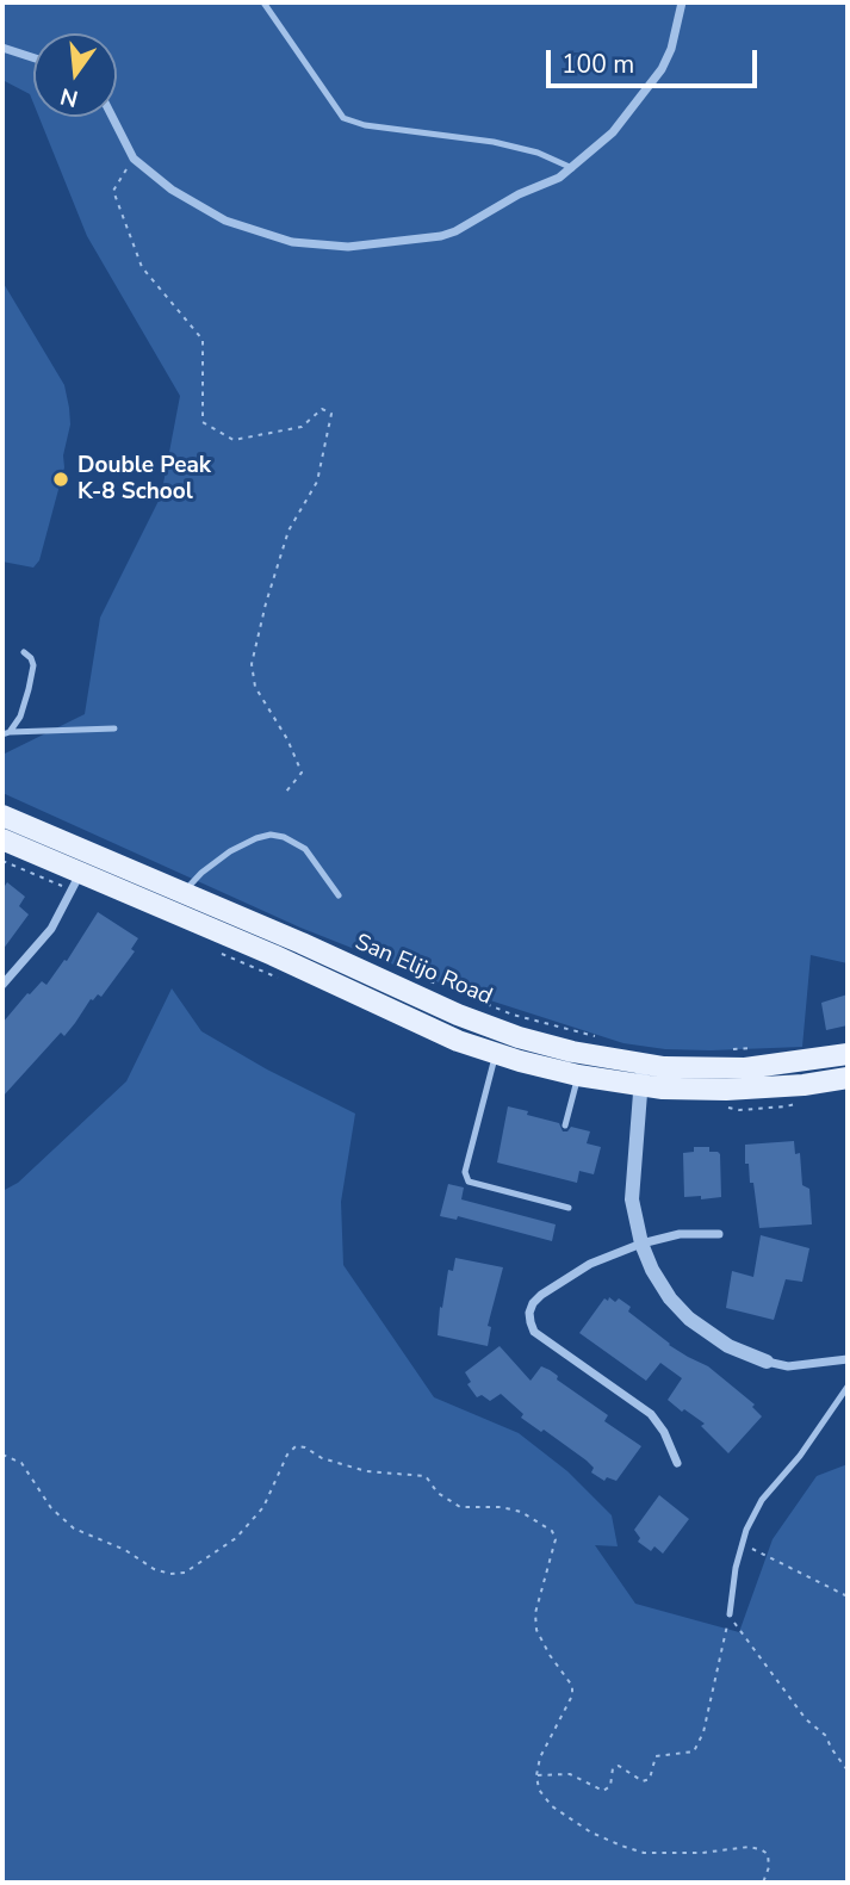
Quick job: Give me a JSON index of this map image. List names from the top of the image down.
{
  "streets": {
    "main road": ["San Elijo Road"]
  },
  "places": ["Double Peak K-8 School"],
  "scale_bar": "100 m",
  "north": "bottom"
}
